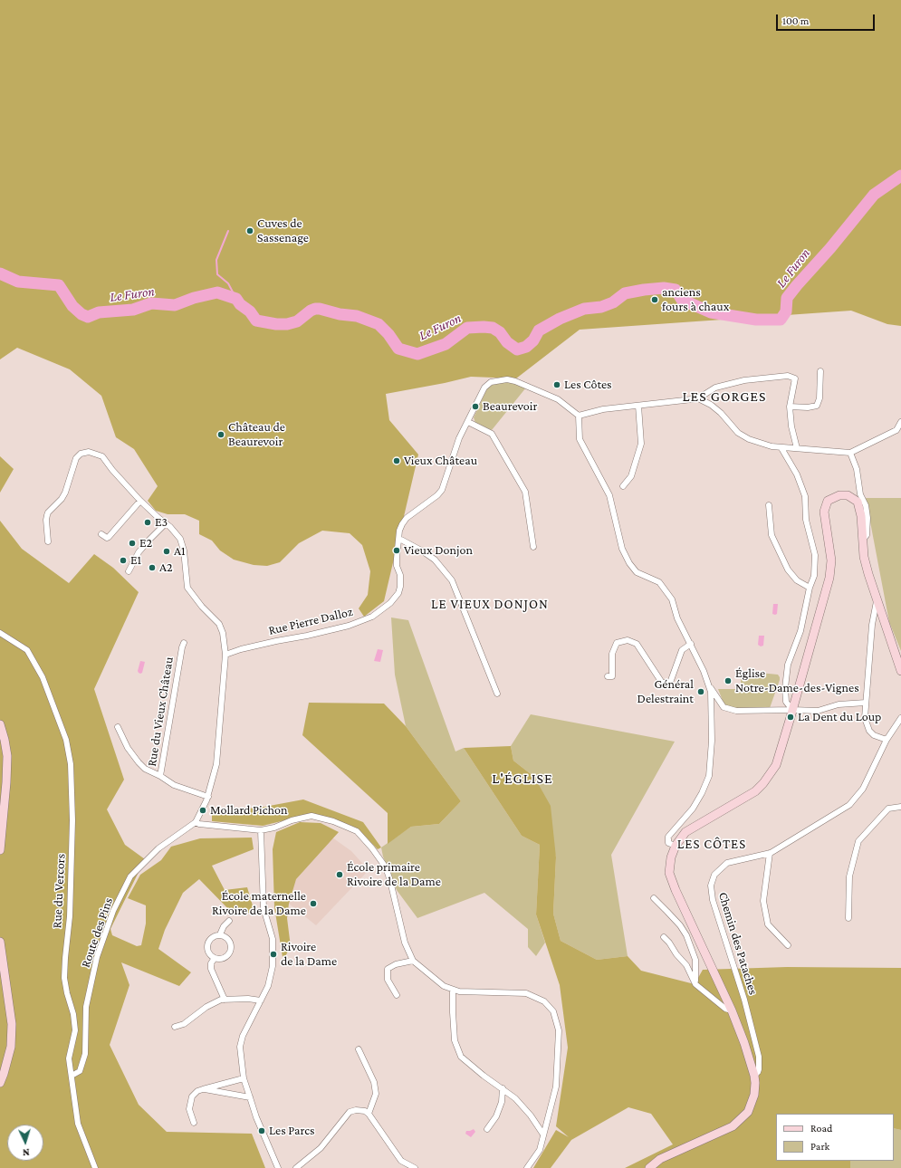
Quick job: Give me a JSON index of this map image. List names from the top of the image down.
{
  "streets": {
    "street": [
      "Rue Pierre Dalloz",
      "Rue du Vieux Château",
      "Rue du Vercors",
      "Route des Pins",
      "Chemin des Pataches"
    ]
  },
  "crossings": [
    ["Rue du Vercors", "Route des Pins"]
  ],
  "districts": [
    "LES GORGES",
    "LE VIEUX DONJON",
    "L'ÉGLISE",
    "LES CÔTES"
  ],
  "water": ["Le Furon"],
  "places": [
    "Cuves de Sassenage",
    "anciens fours à chaux",
    "Les Côtes",
    "Beaurevoir",
    "Château de Beaurevoir",
    "Vieux Château",
    "E3",
    "E2",
    "Vieux Donjon",
    "A1",
    "E1",
    "A2",
    "Église Notre-Dame-des-Vignes",
    "Général Delestraint",
    "La Dent du Loup",
    "Mollard Pichon",
    "École primaire Rivoire de la Dame",
    "École maternelle Rivoire de la Dame",
    "Rivoire de la Dame",
    "Les Parcs"
  ],
  "legend": ["Road", "Park"],
  "scale_bar": "100 m",
  "north": "bottom"
}
